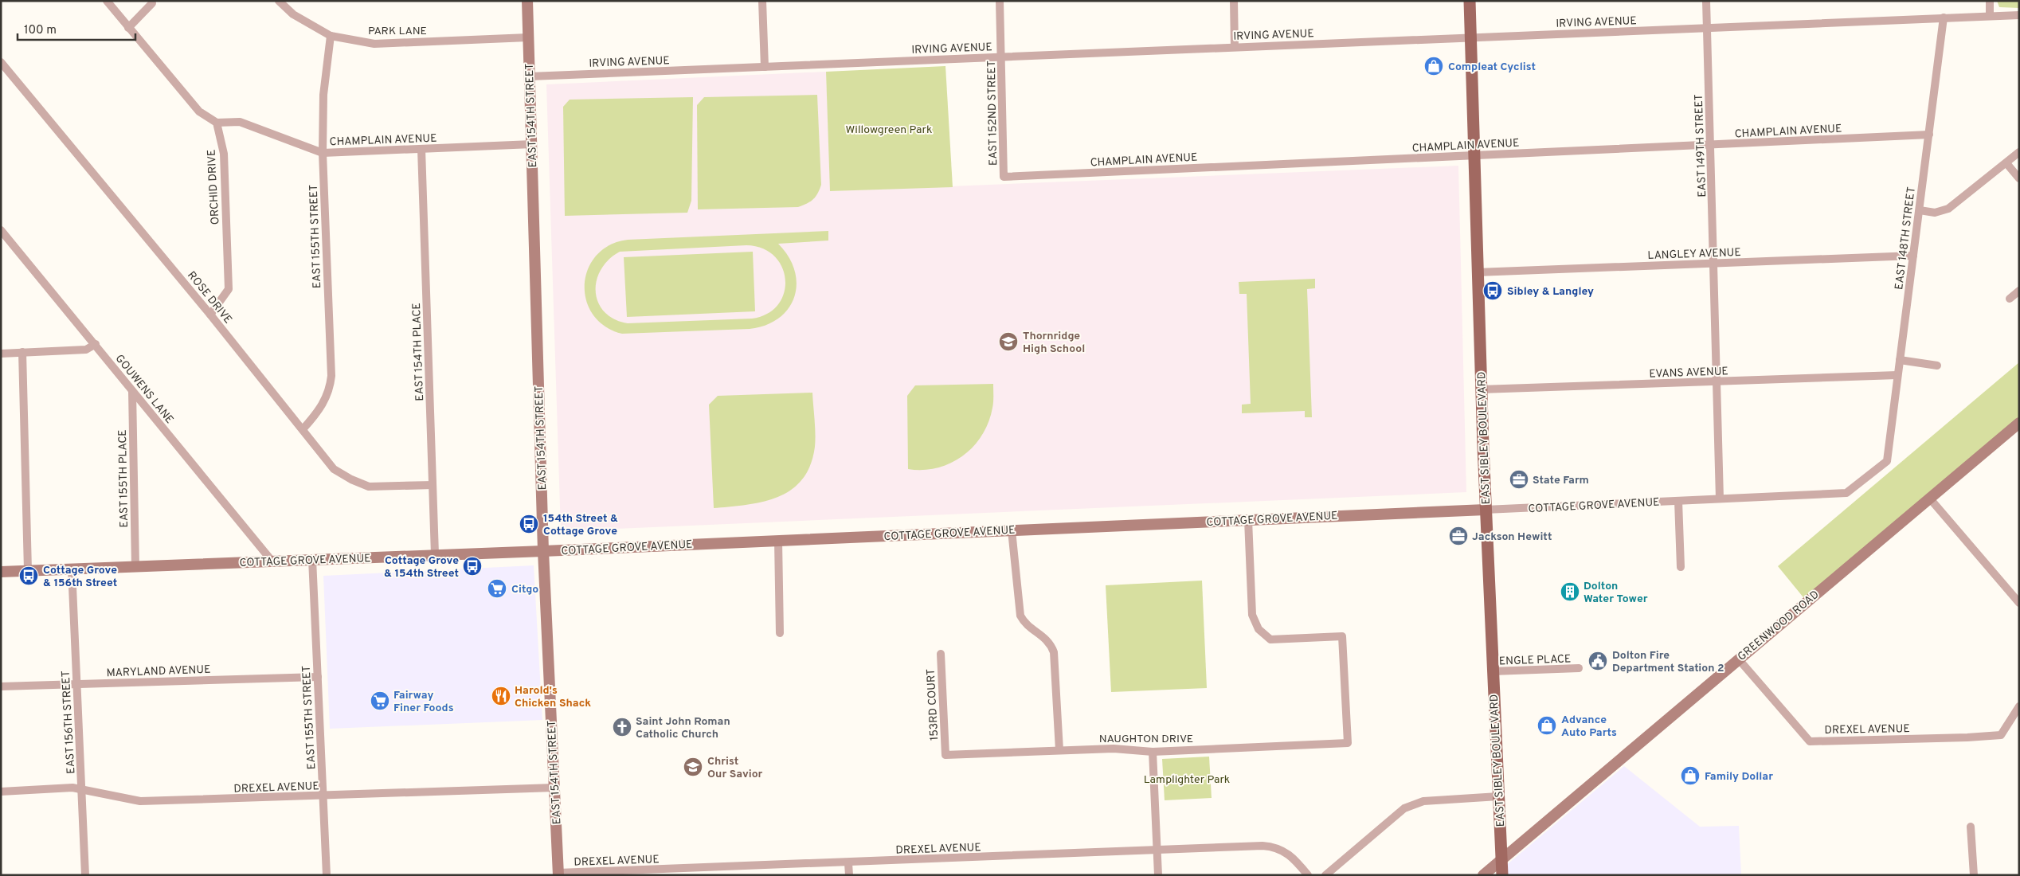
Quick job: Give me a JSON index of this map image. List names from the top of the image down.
{
  "streets": {
    "main road": ["EAST SIBLEY BOULEVARD"],
    "street": [
      "IRVING AVENUE",
      "PARK LANE",
      "EAST 152ND STREET",
      "EAST 154TH STREET",
      "CHAMPLAIN AVENUE",
      "EAST 149TH STREET",
      "ORCHID DRIVE",
      "EAST 155TH STREET",
      "EAST 148TH STREET",
      "LANGLEY AVENUE",
      "ROSE DRIVE",
      "EAST 154TH PLACE",
      "EVANS AVENUE",
      "GOUWENS LANE",
      "EAST 155TH PLACE",
      "COTTAGE GROVE AVENUE",
      "GREENWOOD ROAD",
      "ENGLE PLACE",
      "MARYLAND AVENUE",
      "153RD COURT",
      "EAST 156TH STREET",
      "DREXEL AVENUE",
      "NAUGHTON DRIVE"
    ]
  },
  "crossings": [
    ["IRVING AVENUE", "EAST 152ND STREET"],
    ["IRVING AVENUE", "EAST 154TH STREET"],
    ["IRVING AVENUE", "EAST 149TH STREET"],
    ["IRVING AVENUE", "EAST 148TH STREET"],
    ["IRVING AVENUE", "EAST SIBLEY BOULEVARD"],
    ["PARK LANE", "EAST 154TH STREET"],
    ["PARK LANE", "EAST 155TH STREET"],
    ["EAST 152ND STREET", "CHAMPLAIN AVENUE"],
    ["EAST 154TH STREET", "CHAMPLAIN AVENUE"],
    ["EAST 154TH STREET", "COTTAGE GROVE AVENUE"],
    ["EAST 154TH STREET", "DREXEL AVENUE"],
    ["CHAMPLAIN AVENUE", "EAST 149TH STREET"],
    ["CHAMPLAIN AVENUE", "ORCHID DRIVE"],
    ["CHAMPLAIN AVENUE", "EAST 155TH STREET"],
    ["CHAMPLAIN AVENUE", "EAST 148TH STREET"],
    ["CHAMPLAIN AVENUE", "EAST 154TH PLACE"],
    ["CHAMPLAIN AVENUE", "EAST SIBLEY BOULEVARD"],
    ["EAST 149TH STREET", "LANGLEY AVENUE"],
    ["EAST 149TH STREET", "EVANS AVENUE"],
    ["ORCHID DRIVE", "ROSE DRIVE"],
    ["EAST 155TH STREET", "ROSE DRIVE"],
    ["EAST 155TH STREET", "COTTAGE GROVE AVENUE"],
    ["EAST 155TH STREET", "MARYLAND AVENUE"],
    ["EAST 155TH STREET", "DREXEL AVENUE"],
    ["EAST 148TH STREET", "LANGLEY AVENUE"],
    ["EAST 148TH STREET", "EVANS AVENUE"],
    ["EAST 148TH STREET", "COTTAGE GROVE AVENUE"],
    ["LANGLEY AVENUE", "EAST SIBLEY BOULEVARD"],
    ["ROSE DRIVE", "EAST 154TH PLACE"],
    ["EAST 154TH PLACE", "COTTAGE GROVE AVENUE"],
    ["EVANS AVENUE", "EAST SIBLEY BOULEVARD"],
    ["GOUWENS LANE", "EAST 155TH PLACE"],
    ["GOUWENS LANE", "COTTAGE GROVE AVENUE"],
    ["EAST SIBLEY BOULEVARD", "COTTAGE GROVE AVENUE"],
    ["EAST SIBLEY BOULEVARD", "GREENWOOD ROAD"],
    ["EAST SIBLEY BOULEVARD", "ENGLE PLACE"],
    ["EAST 155TH PLACE", "COTTAGE GROVE AVENUE"],
    ["COTTAGE GROVE AVENUE", "EAST 156TH STREET"],
    ["COTTAGE GROVE AVENUE", "NAUGHTON DRIVE"],
    ["GREENWOOD ROAD", "DREXEL AVENUE"],
    ["MARYLAND AVENUE", "EAST 156TH STREET"],
    ["153RD COURT", "NAUGHTON DRIVE"],
    ["EAST 156TH STREET", "DREXEL AVENUE"]
  ],
  "parks": ["Willowgreen Park", "Lamplighter Park"],
  "places": {
    "shop": ["Compleat Cyclist", "Advance Auto Parts", "Family Dollar"],
    "bus stop": [
      "Sibley & Langley",
      "154th Street & Cottage Grove",
      "Cottage Grove & 154th Street",
      "Cottage Grove & 156th Street"
    ],
    "school or university": ["Thornridge High School", "Christ Our Savior"],
    "office": ["State Farm", "Jackson Hewitt"],
    "supermarket": ["Citgo", "Fairway Finer Foods"],
    "building": ["Dolton Water Tower"],
    "public building": ["Dolton Fire Department Station 2"],
    "restaurant": ["Harold's Chicken Shack"],
    "church": ["Saint John Roman Catholic Church"]
  },
  "scale_bar": "100 m"
}
